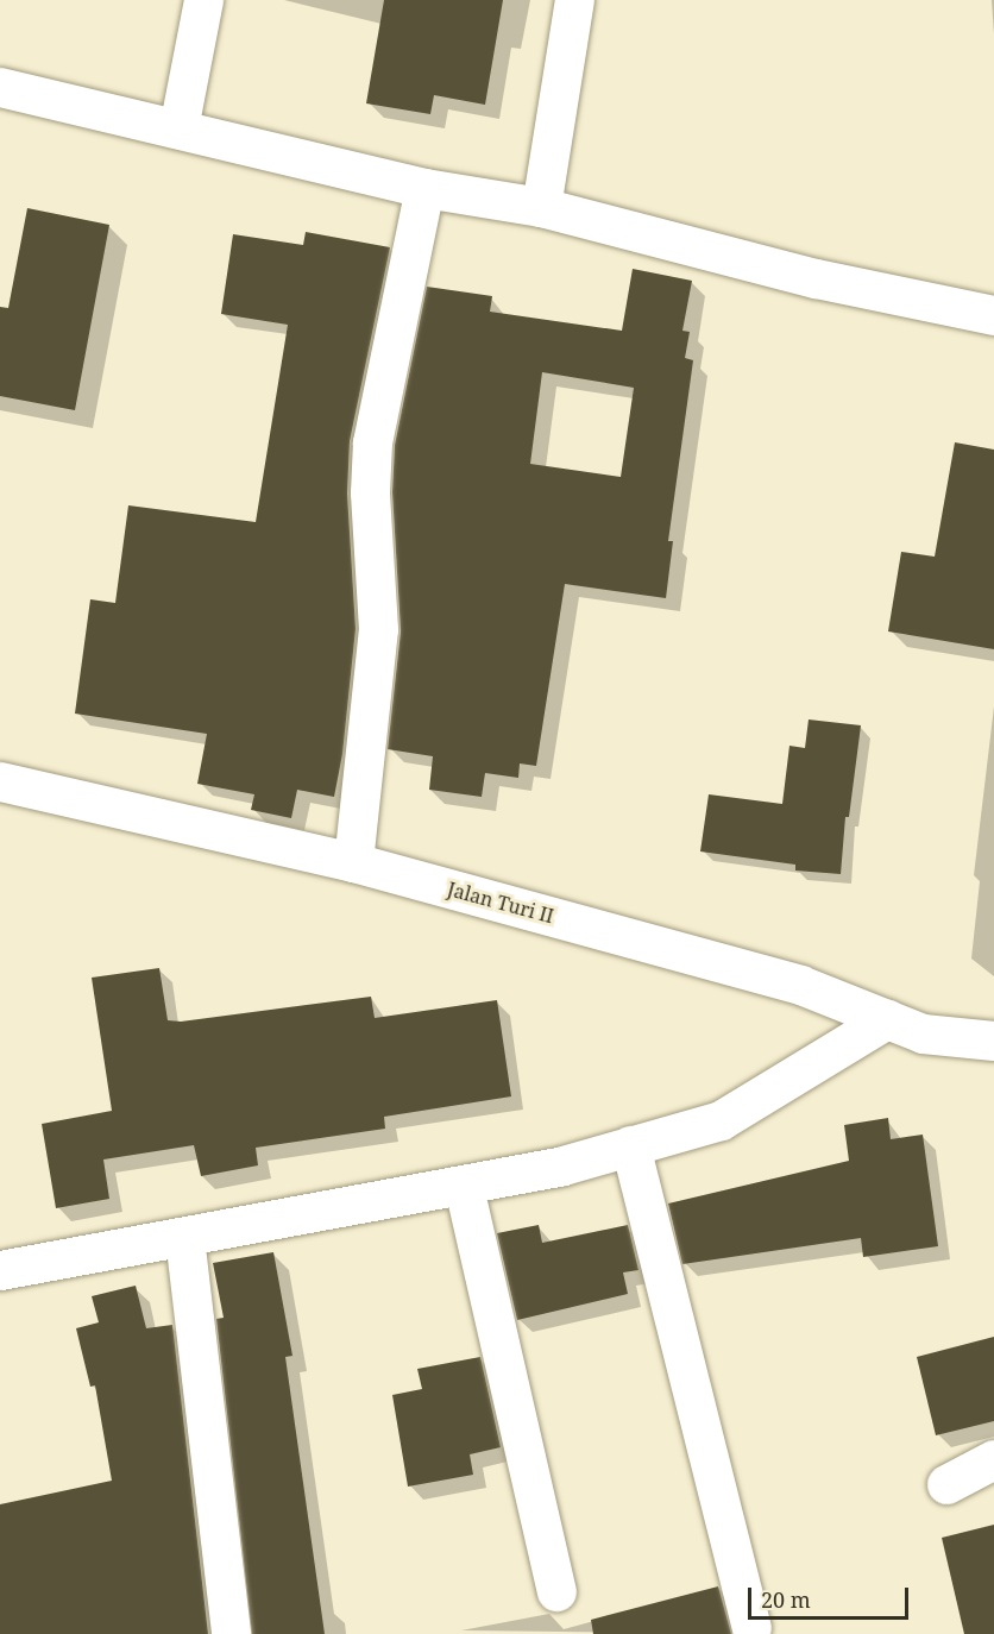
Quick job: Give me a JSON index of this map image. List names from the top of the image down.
{
  "streets": {
    "street": ["Jalan Turi II"]
  },
  "scale_bar": "20 m"
}
